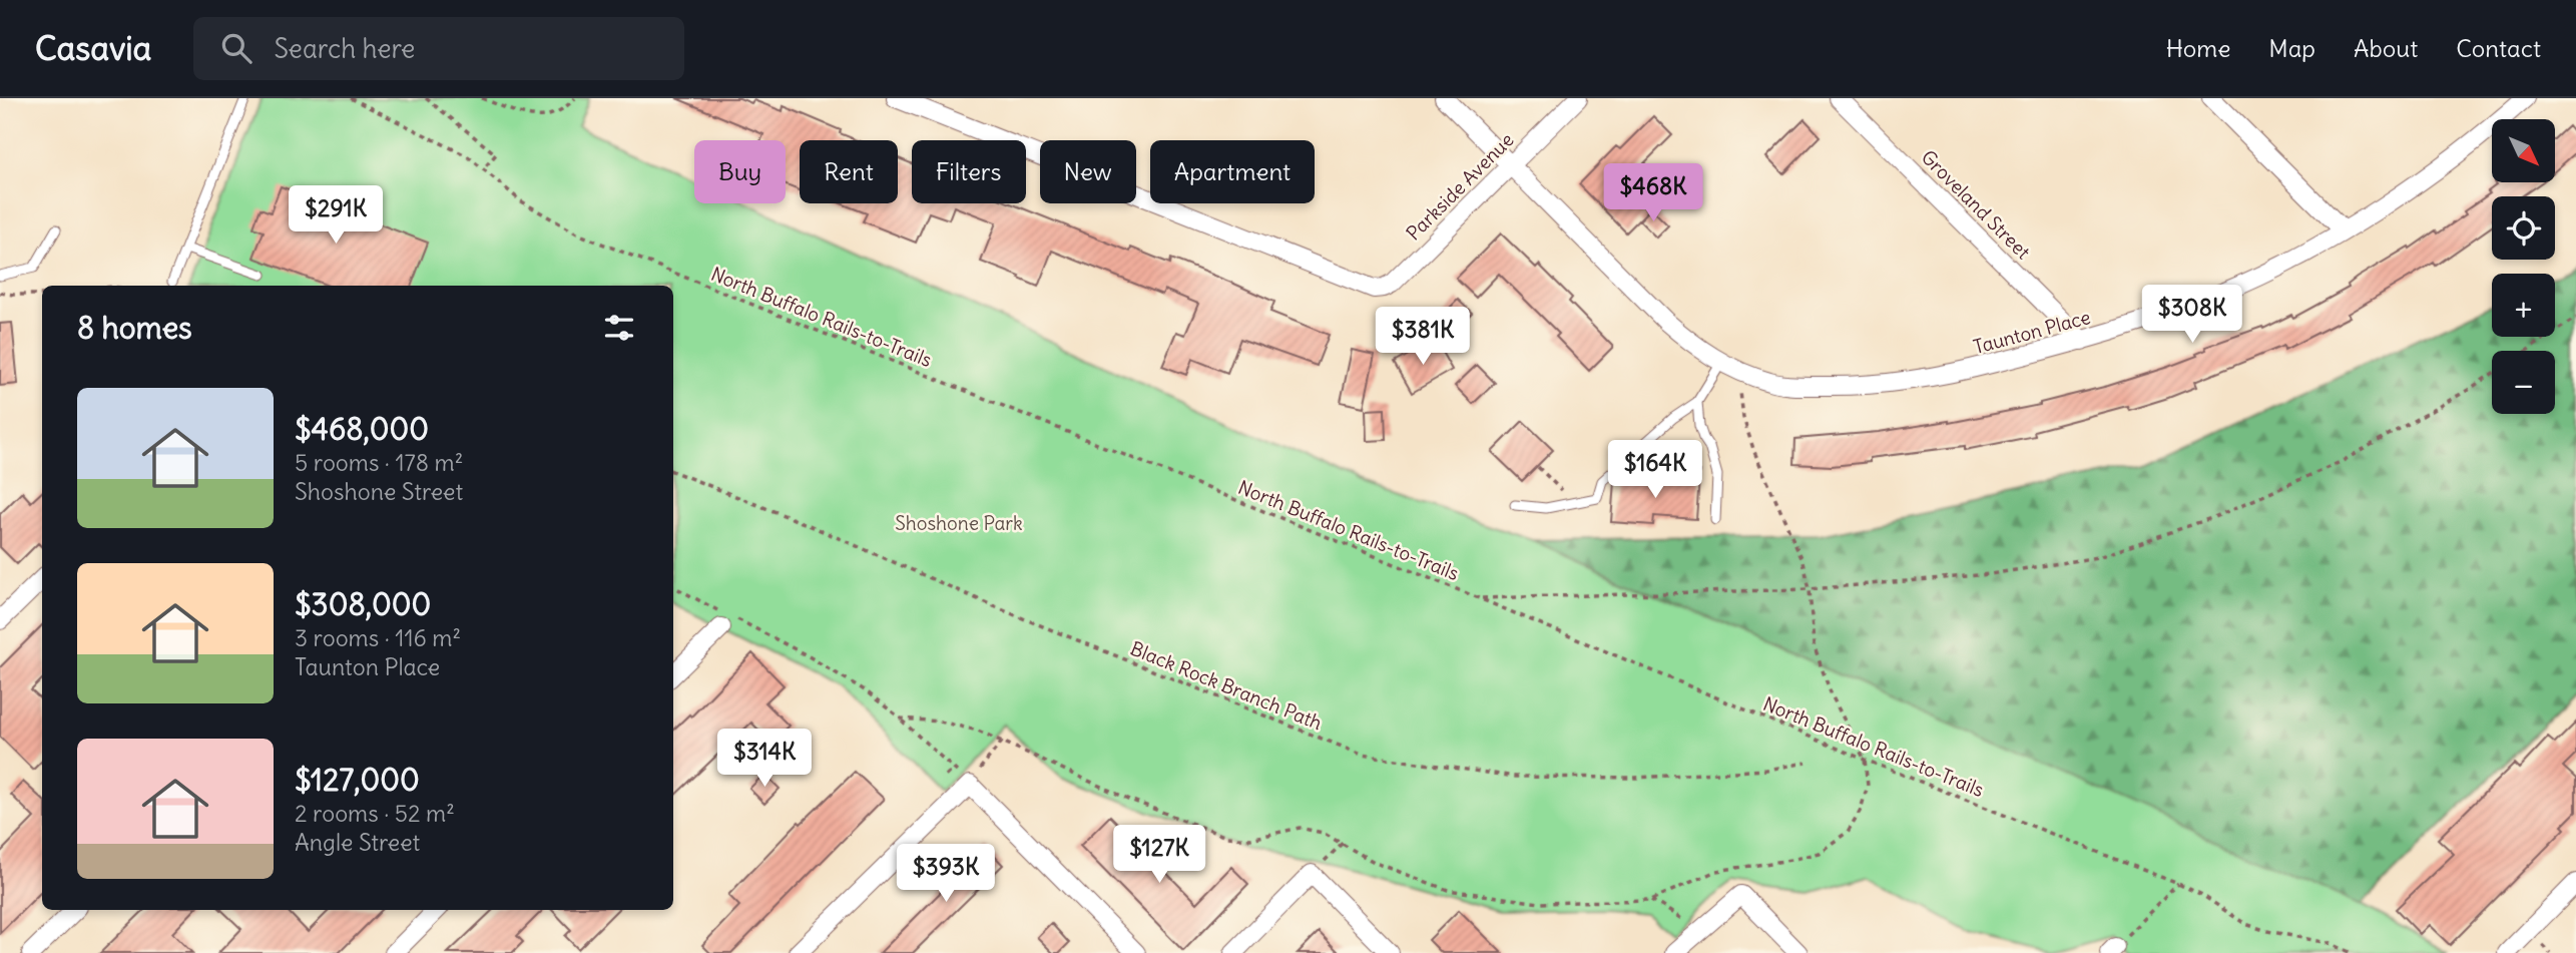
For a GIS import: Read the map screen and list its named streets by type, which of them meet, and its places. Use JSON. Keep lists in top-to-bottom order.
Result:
{
  "streets": {
    "street": ["Parkside Avenue", "Groveland Street", "Taunton Place"],
    "path": ["North Buffalo Rails-to-Trails", "Black Rock Branch Path"]
  },
  "crossings": [
    ["Parkside Avenue", "Taunton Place"],
    ["Groveland Street", "Taunton Place"]
  ],
  "parks": ["Shoshone Park"],
  "north": "bottom right",
  "page": {
    "header": "Casavia",
    "search": "Search here",
    "nav": [
      "Home",
      "Map",
      "About",
      "Contact"
    ],
    "map_buttons": ["+", "−"],
    "chip": [
      "Buy",
      "Rent",
      "Filters",
      "New",
      "Apartment"
    ],
    "price": [
      "$468K",
      "$291K",
      "$308K",
      "$381K",
      "$164K",
      "$314K",
      "$127K",
      "$393K"
    ],
    "heading": "8 homes",
    "list": [
      {
        "name": "$468,000",
        "note": "5 rooms · 178 m² · Shoshone Street"
      },
      {
        "name": "$308,000",
        "note": "3 rooms · 116 m² · Taunton Place"
      },
      {
        "name": "$127,000",
        "note": "2 rooms · 52 m² · Angle Street"
      }
    ]
  }
}
